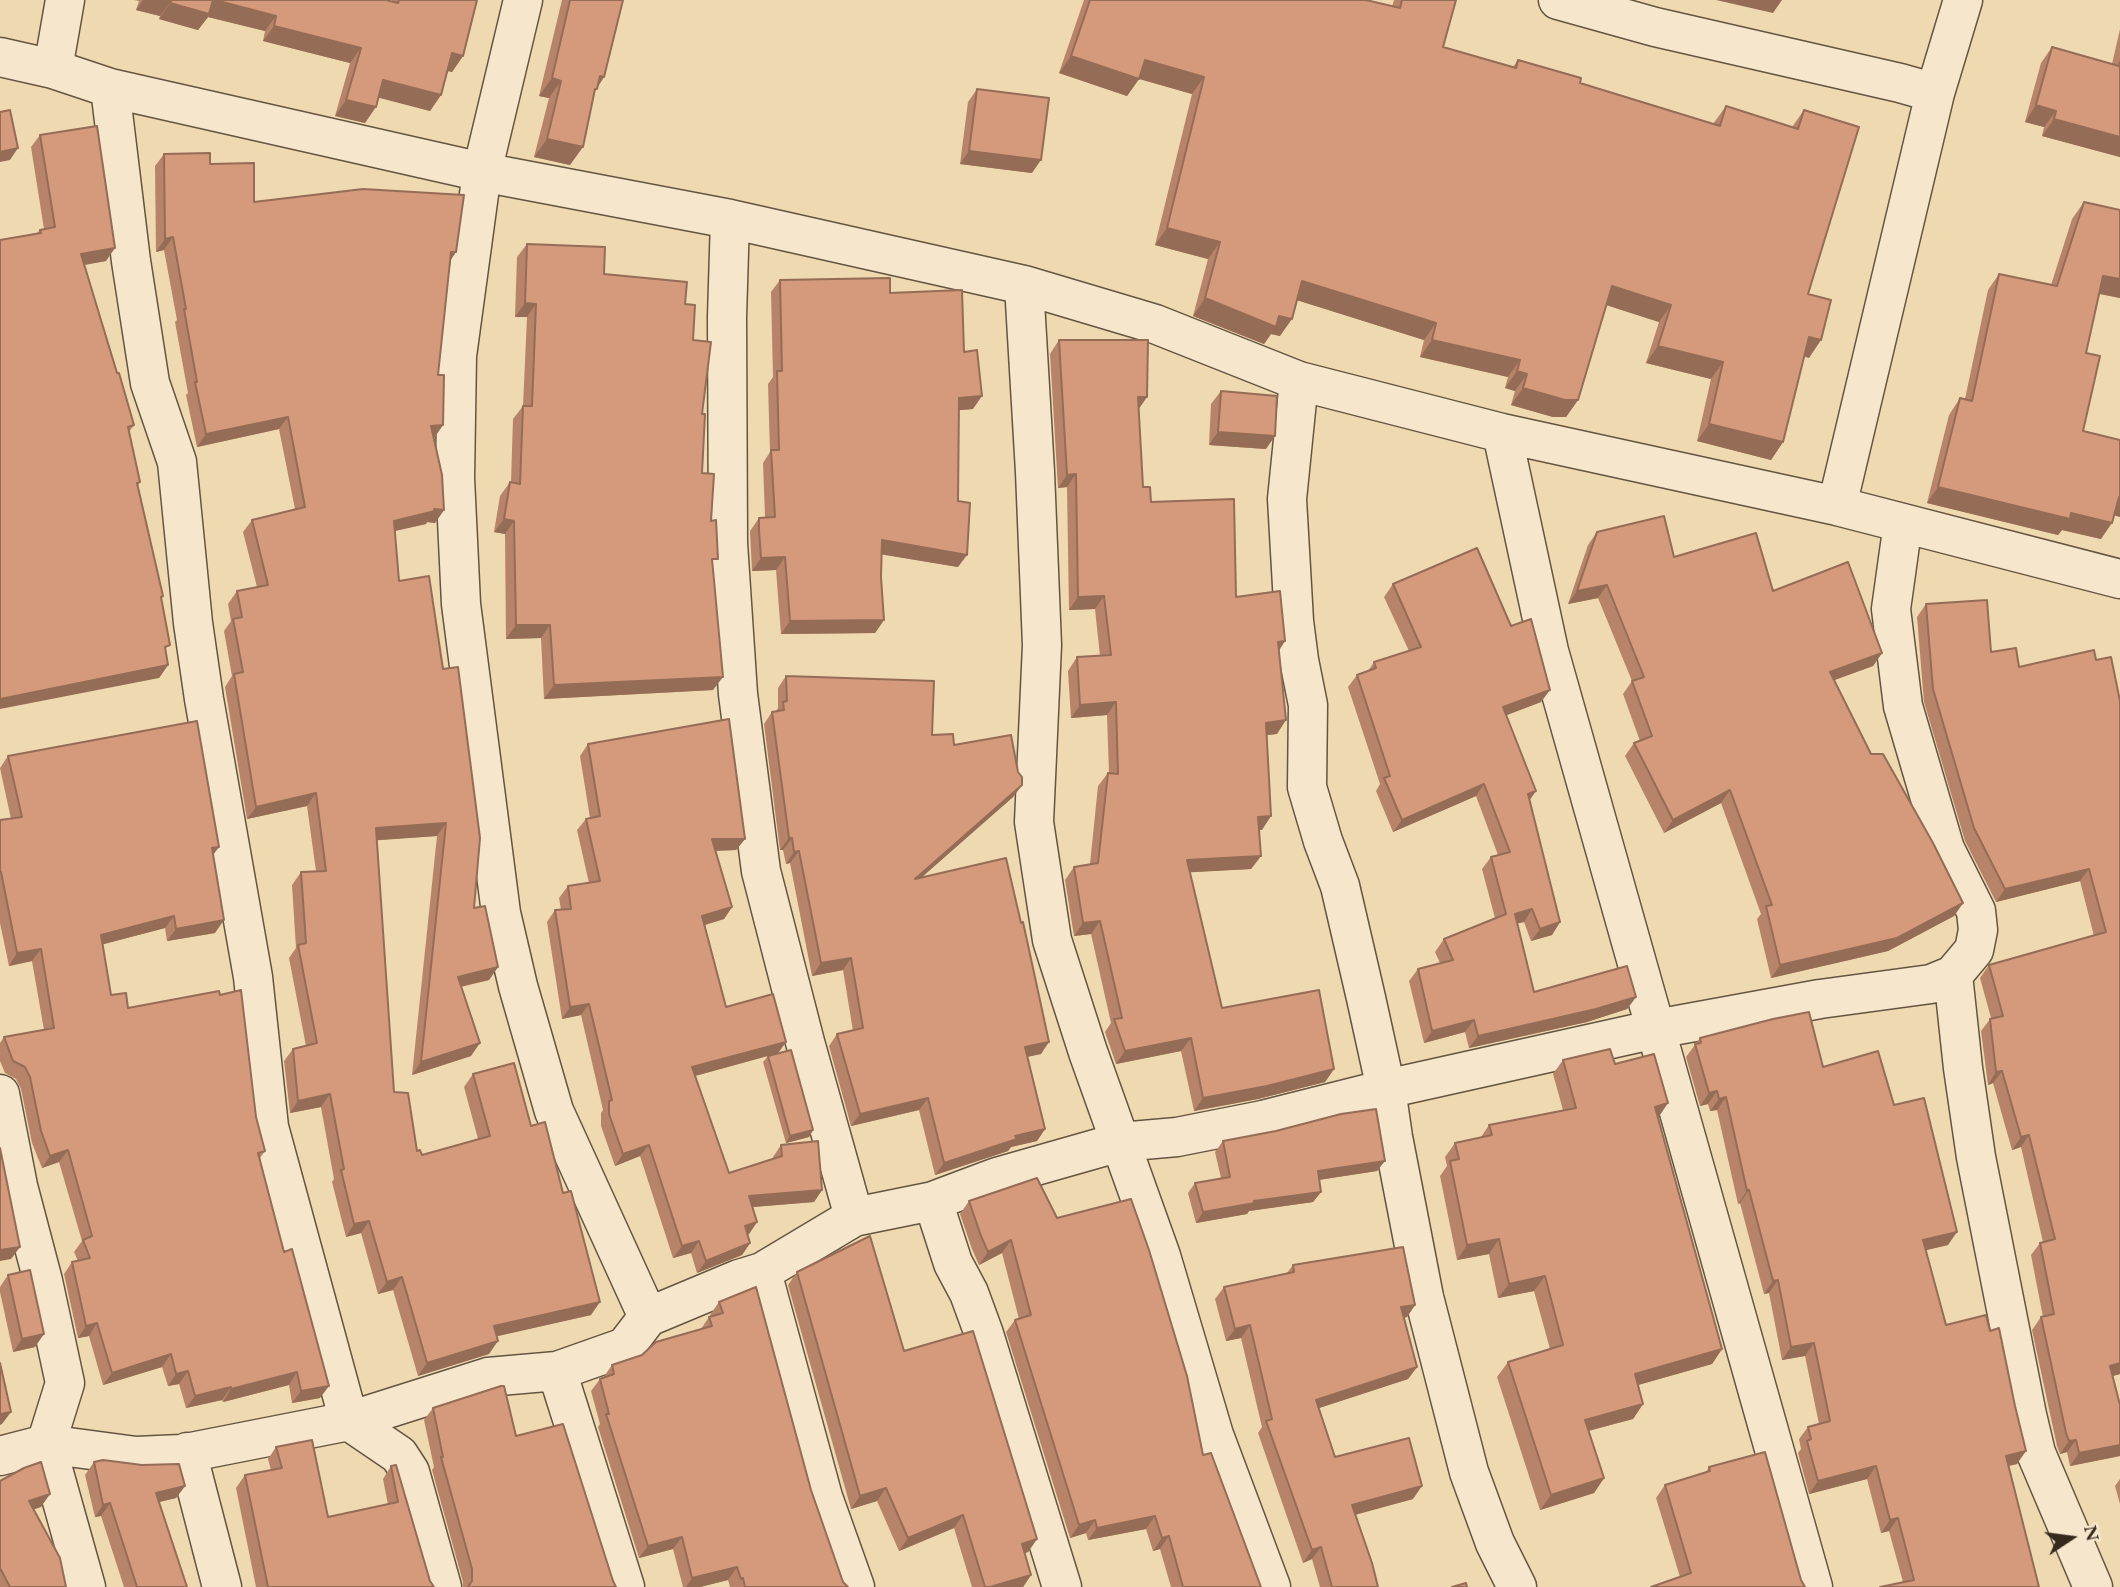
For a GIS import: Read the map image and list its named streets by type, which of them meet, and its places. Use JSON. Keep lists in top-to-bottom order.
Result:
{
  "north": "right"
}
